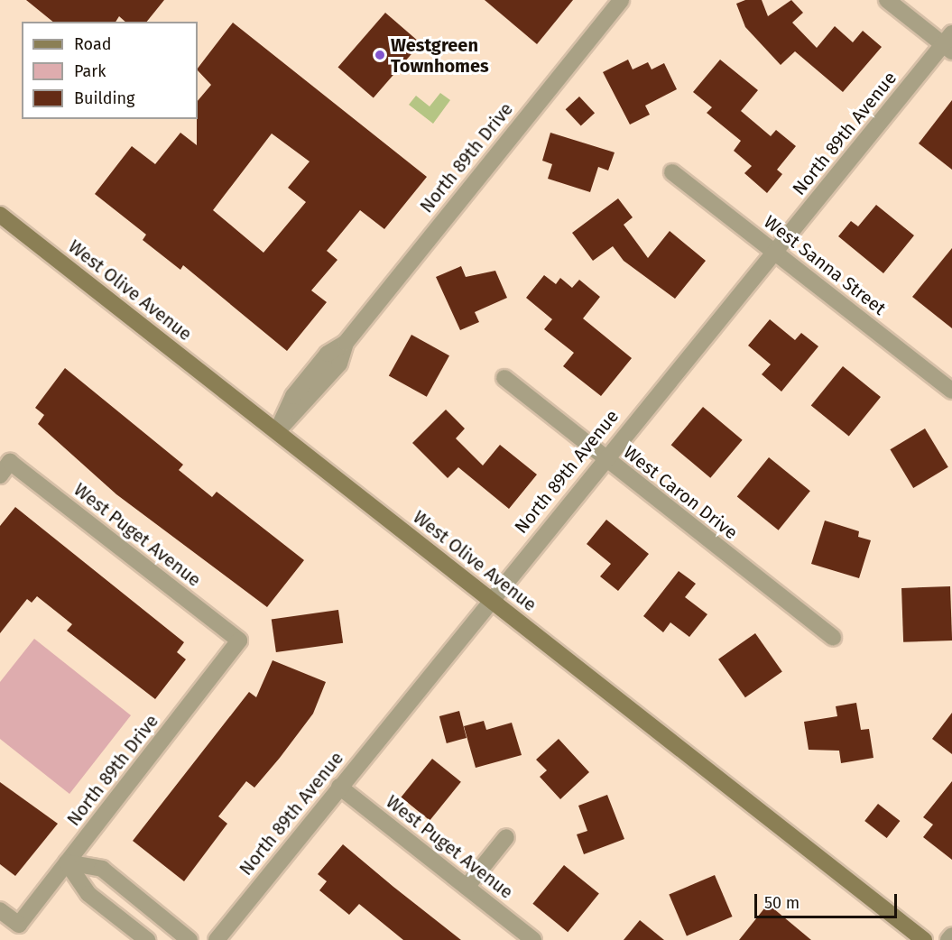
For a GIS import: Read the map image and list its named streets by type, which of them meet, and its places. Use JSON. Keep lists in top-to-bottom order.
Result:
{
  "streets": {
    "main road": ["West Olive Avenue"],
    "street": [
      "North 89th Avenue",
      "North 89th Drive",
      "West Sanna Street",
      "West Caron Drive",
      "West Puget Avenue"
    ]
  },
  "crossings": [
    ["North 89th Avenue", "West Sanna Street"],
    ["North 89th Avenue", "West Olive Avenue"],
    ["North 89th Avenue", "West Caron Drive"],
    ["North 89th Avenue", "West Puget Avenue"],
    ["North 89th Drive", "West Olive Avenue"],
    ["North 89th Drive", "West Puget Avenue"]
  ],
  "places": ["Westgreen Townhomes"],
  "legend": ["Road", "Park", "Building"],
  "scale_bar": "50 m"
}
